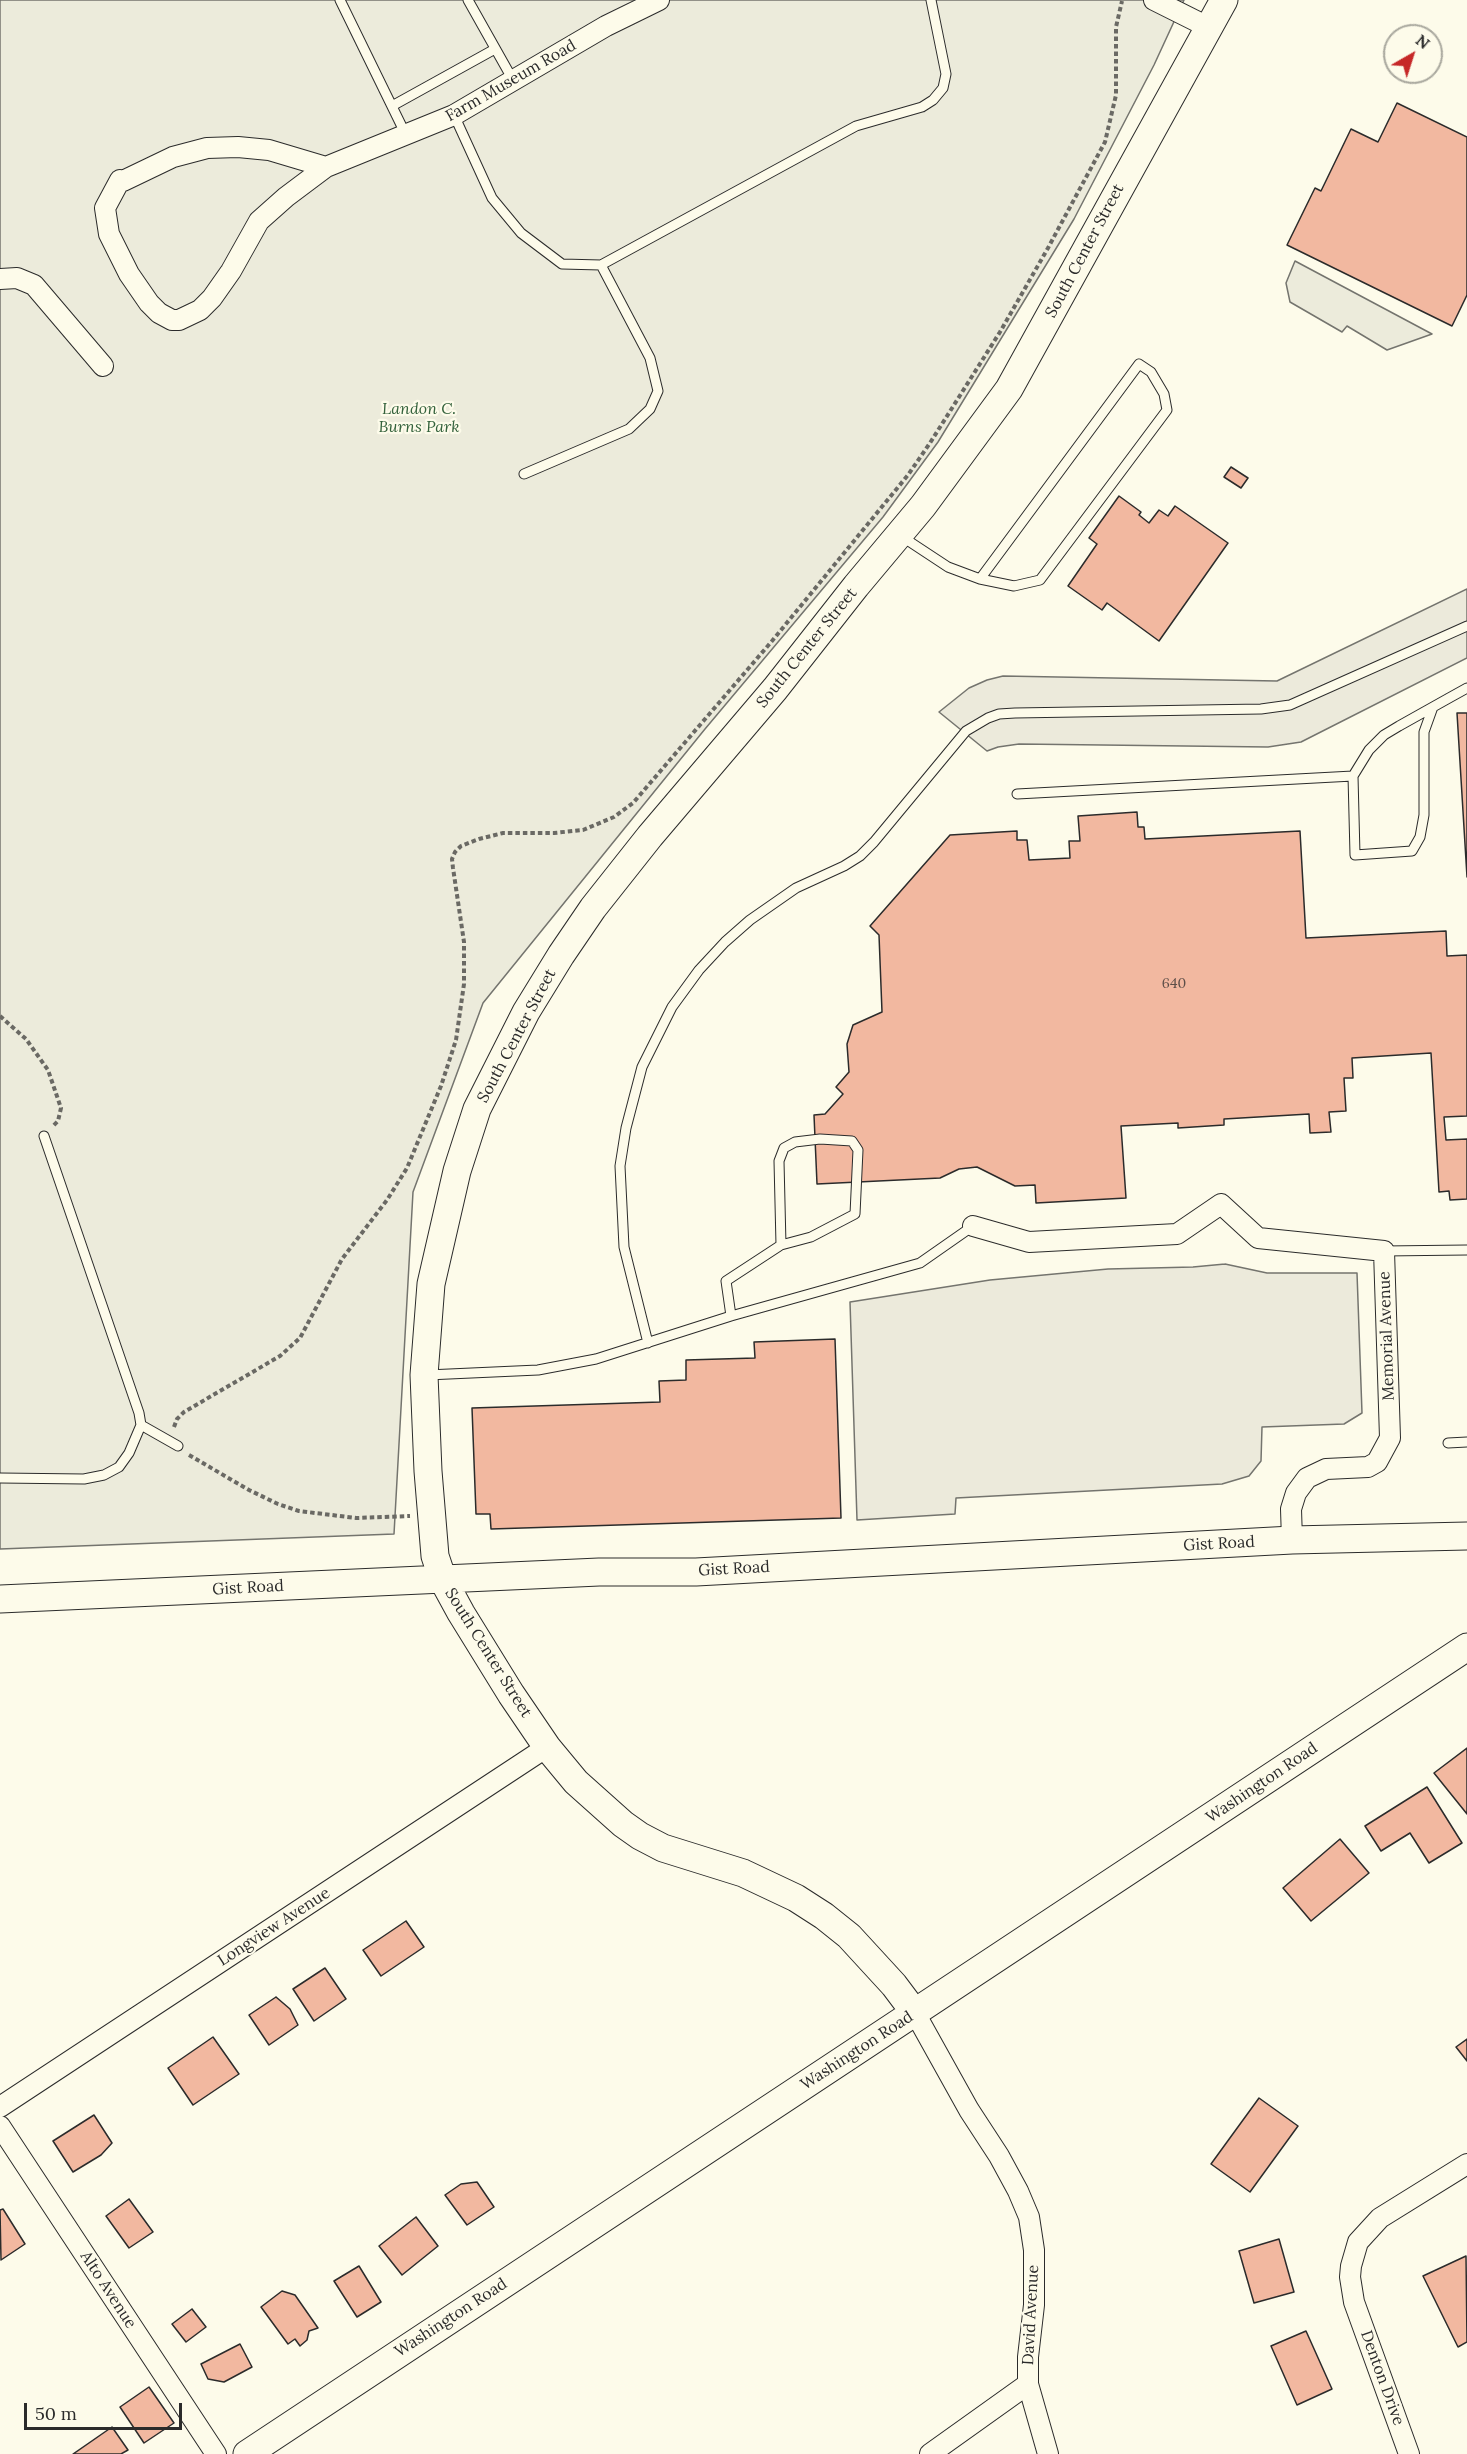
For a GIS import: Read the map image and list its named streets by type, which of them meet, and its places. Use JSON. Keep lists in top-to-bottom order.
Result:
{
  "streets": {
    "street": [
      "Farm Museum Road",
      "South Center Street",
      "Memorial Avenue",
      "Gist Road",
      "Washington Road",
      "Longview Avenue",
      "Alto Avenue",
      "David Avenue",
      "Denton Drive"
    ]
  },
  "crossings": [
    ["South Center Street", "Gist Road"],
    ["South Center Street", "Washington Road"],
    ["South Center Street", "Longview Avenue"],
    ["South Center Street", "David Avenue"],
    ["Memorial Avenue", "Gist Road"],
    ["Washington Road", "David Avenue"]
  ],
  "parks": ["Landon C. Burns Park"],
  "house_numbers": ["640"],
  "scale_bar": "50 m",
  "north": "top right"
}
